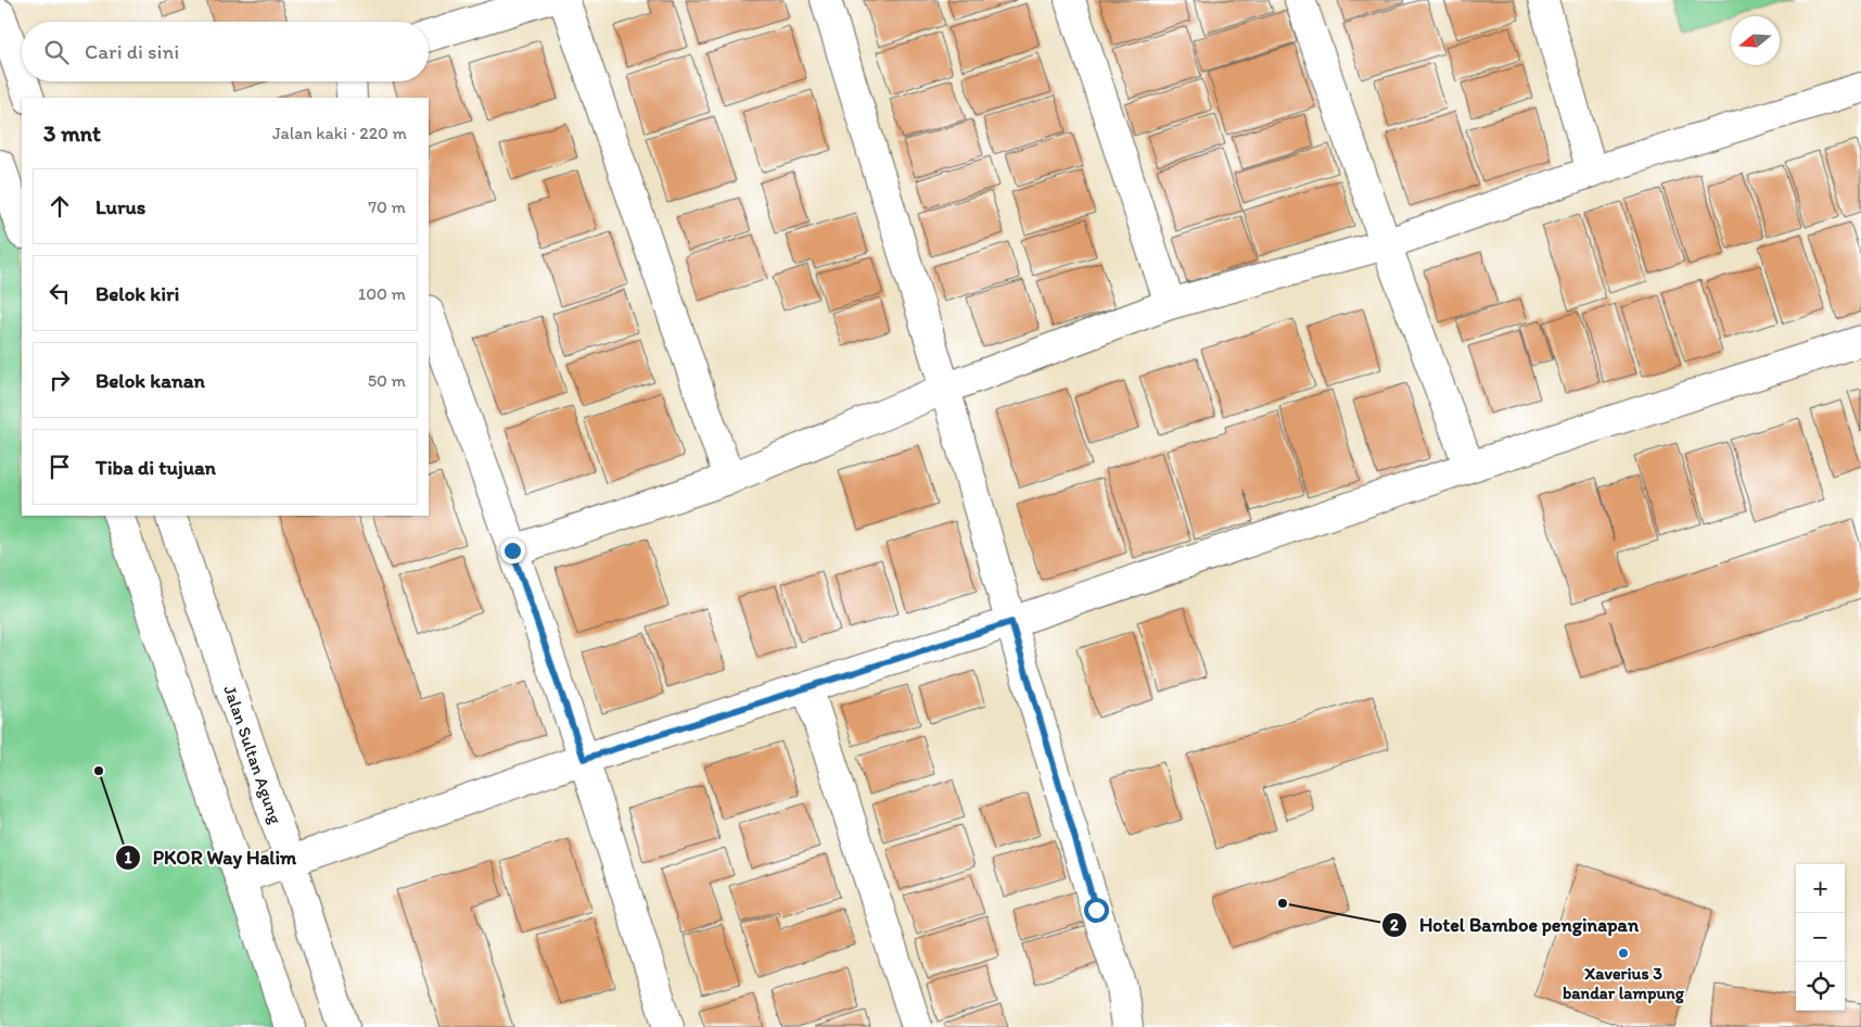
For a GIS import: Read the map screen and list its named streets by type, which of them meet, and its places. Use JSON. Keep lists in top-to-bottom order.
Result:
{
  "streets": {
    "street": ["Jalan Sultan Agung"]
  },
  "places": ["PKOR Way Halim", "Hotel Bamboe penginapan", "Xaverius 3 bandar lampung"],
  "north": "left",
  "page": {
    "search": "Cari di sini",
    "heading": ["3 mnt", "Jalan kaki · 220 m"],
    "list": [
      ["Lurus", "70 m"],
      ["Belok kiri", "100 m"],
      ["Belok kanan", "50 m"],
      "Tiba di tujuan"
    ],
    "map_buttons": ["+", "−"]
  }
}
